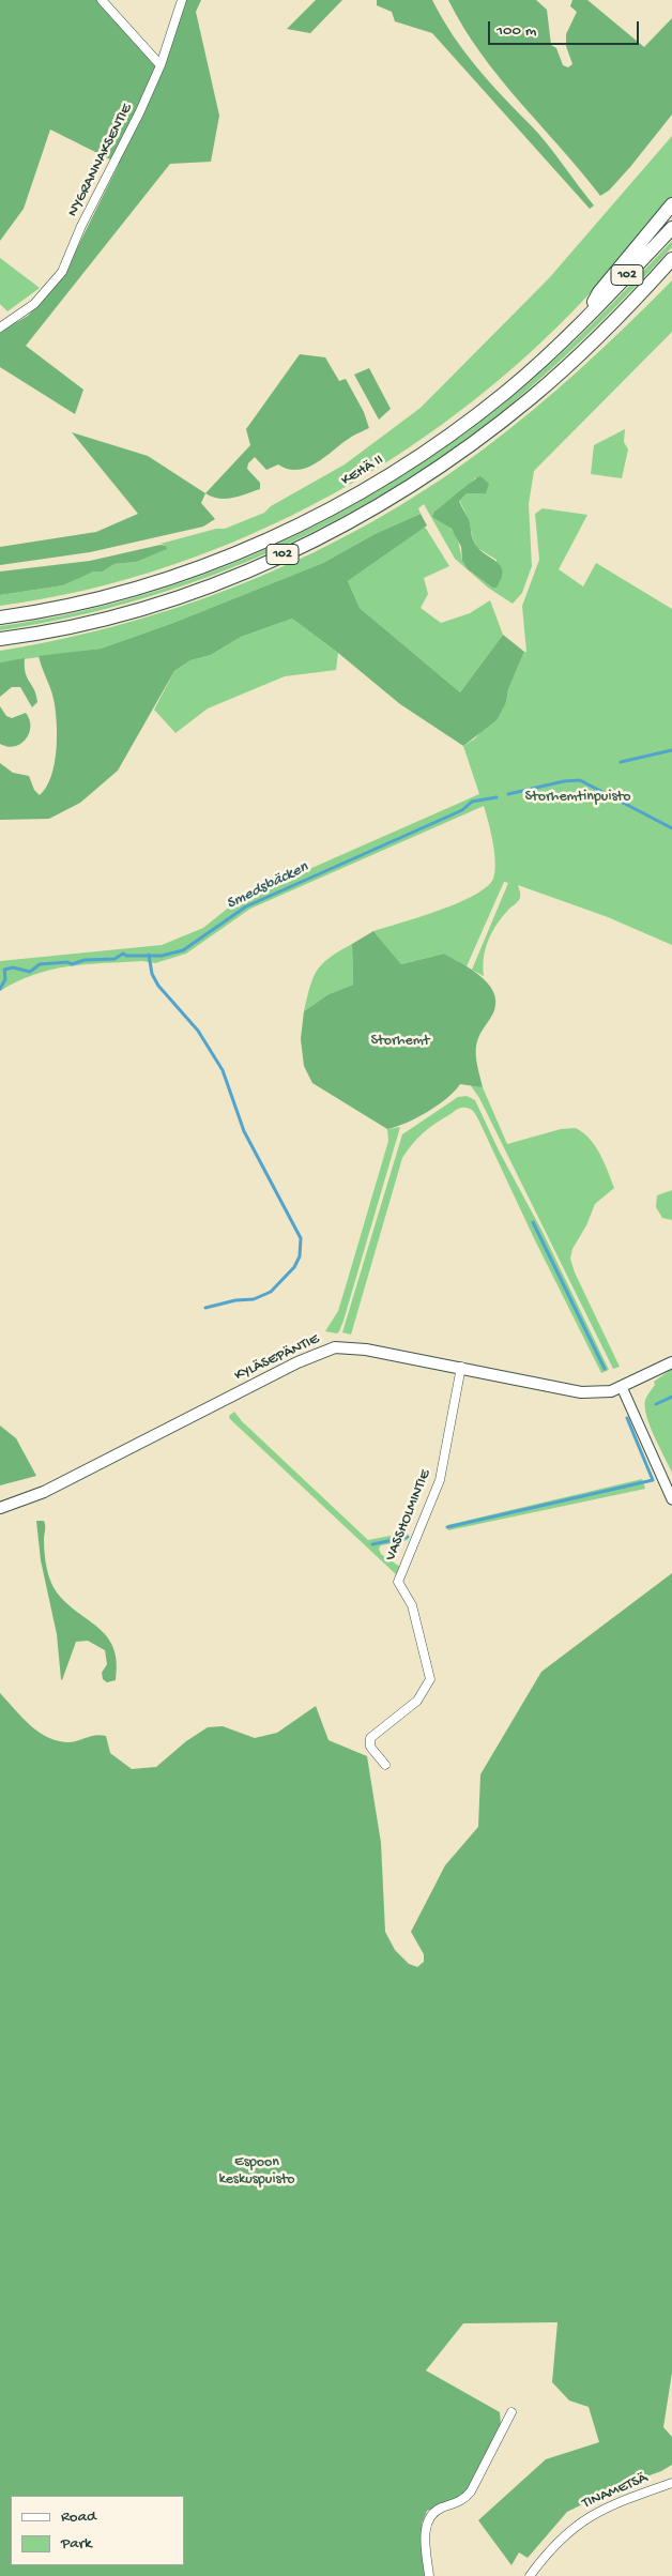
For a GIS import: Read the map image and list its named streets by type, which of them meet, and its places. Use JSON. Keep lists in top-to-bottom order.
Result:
{
  "streets": {
    "highway": ["102", "KEHÄ II"],
    "main road": ["KYLÄSEPÄNTIE"],
    "street": ["NYGRANNAKSENTIE", "VASSHOLMINTIE", "TINAMETSÄ"]
  },
  "crossings": [
    ["KYLÄSEPÄNTIE", "VASSHOLMINTIE"]
  ],
  "water": ["Smedsbäcken"],
  "parks": ["Storhemtinpuisto", "Storhemt", "Espoon keskuspuisto"],
  "legend": ["Road", "Park"],
  "scale_bar": "100 m"
}
